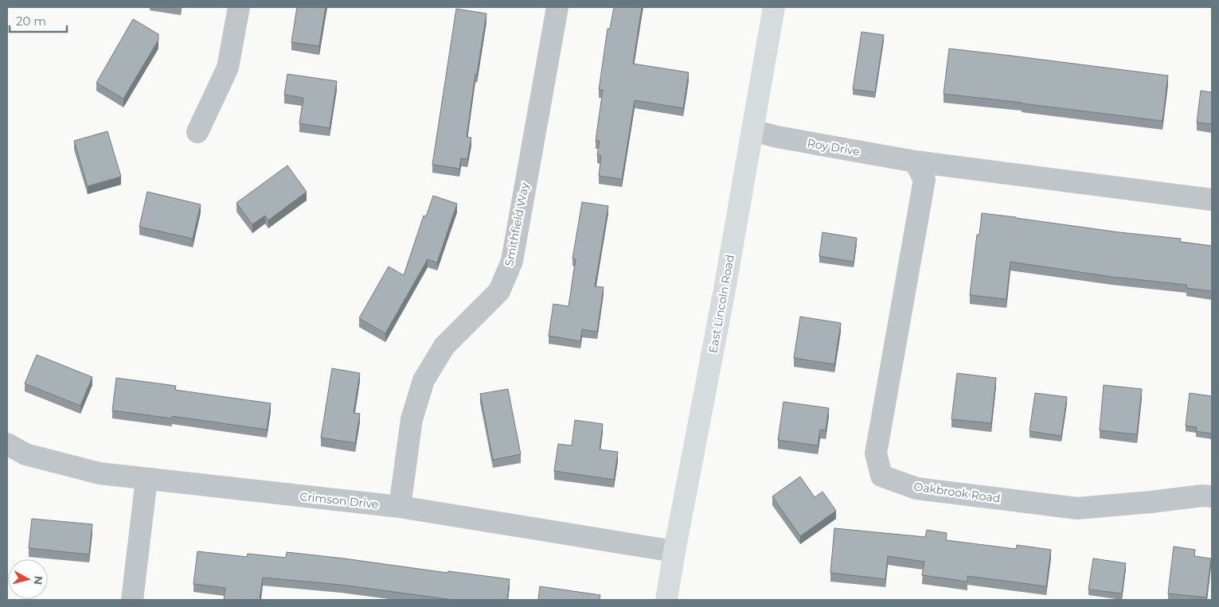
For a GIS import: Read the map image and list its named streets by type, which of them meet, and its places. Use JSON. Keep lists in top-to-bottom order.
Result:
{
  "streets": {
    "main road": ["East Lincoln Road"],
    "street": [
      "Roy Drive",
      "Smithfield Way",
      "Oakbrook Road",
      "Crimson Drive"
    ]
  },
  "crossings": [
    ["Roy Drive", "East Lincoln Road"],
    ["Roy Drive", "Oakbrook Road"],
    ["Smithfield Way", "Crimson Drive"],
    ["East Lincoln Road", "Crimson Drive"]
  ],
  "scale_bar": "20 m",
  "north": "right"
}
